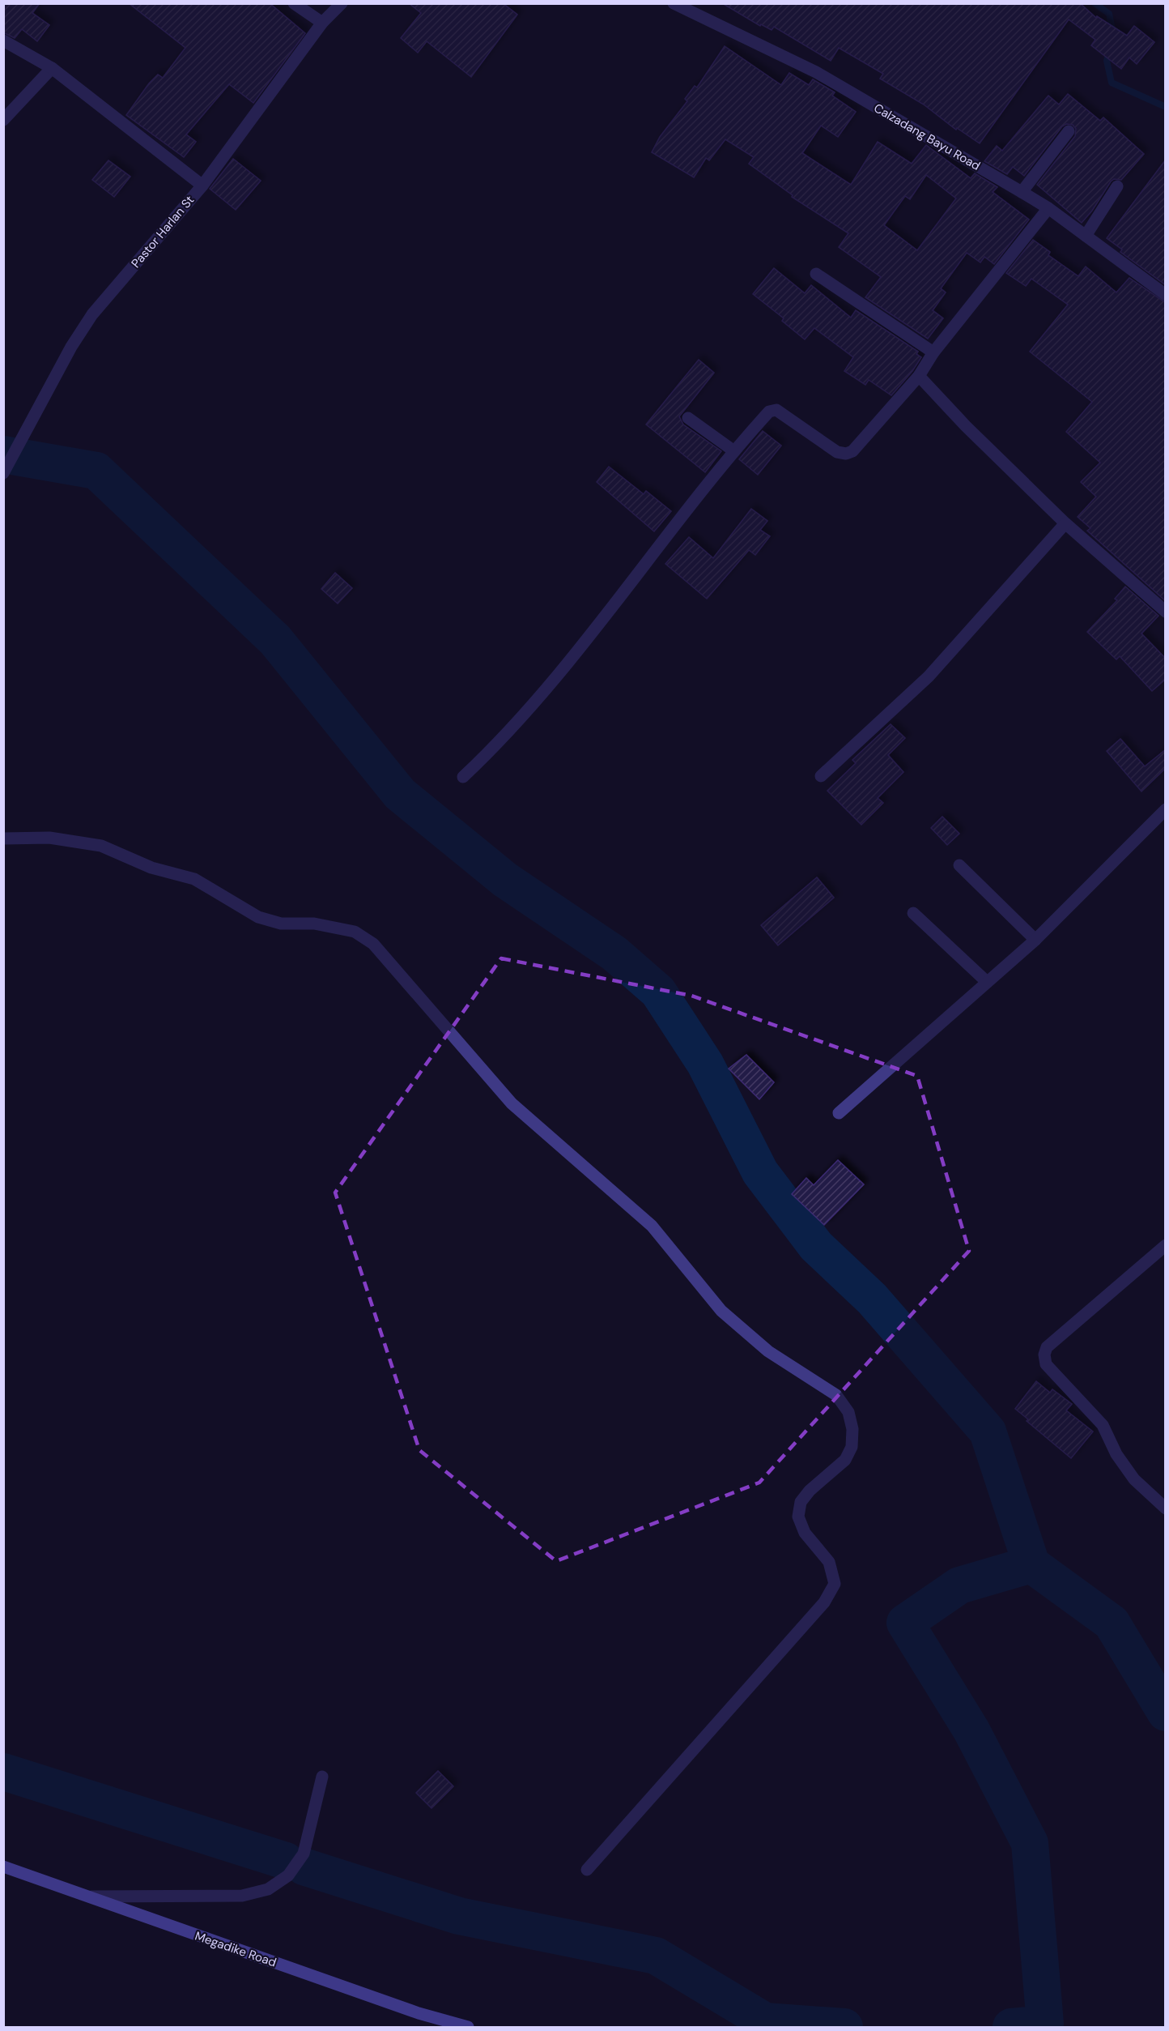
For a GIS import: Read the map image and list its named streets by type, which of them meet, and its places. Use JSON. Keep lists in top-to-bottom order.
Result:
{
  "streets": {
    "main road": ["Megadike Road"],
    "street": ["Calzadang Bayu Road", "Pastor Harlan St"]
  }
}
